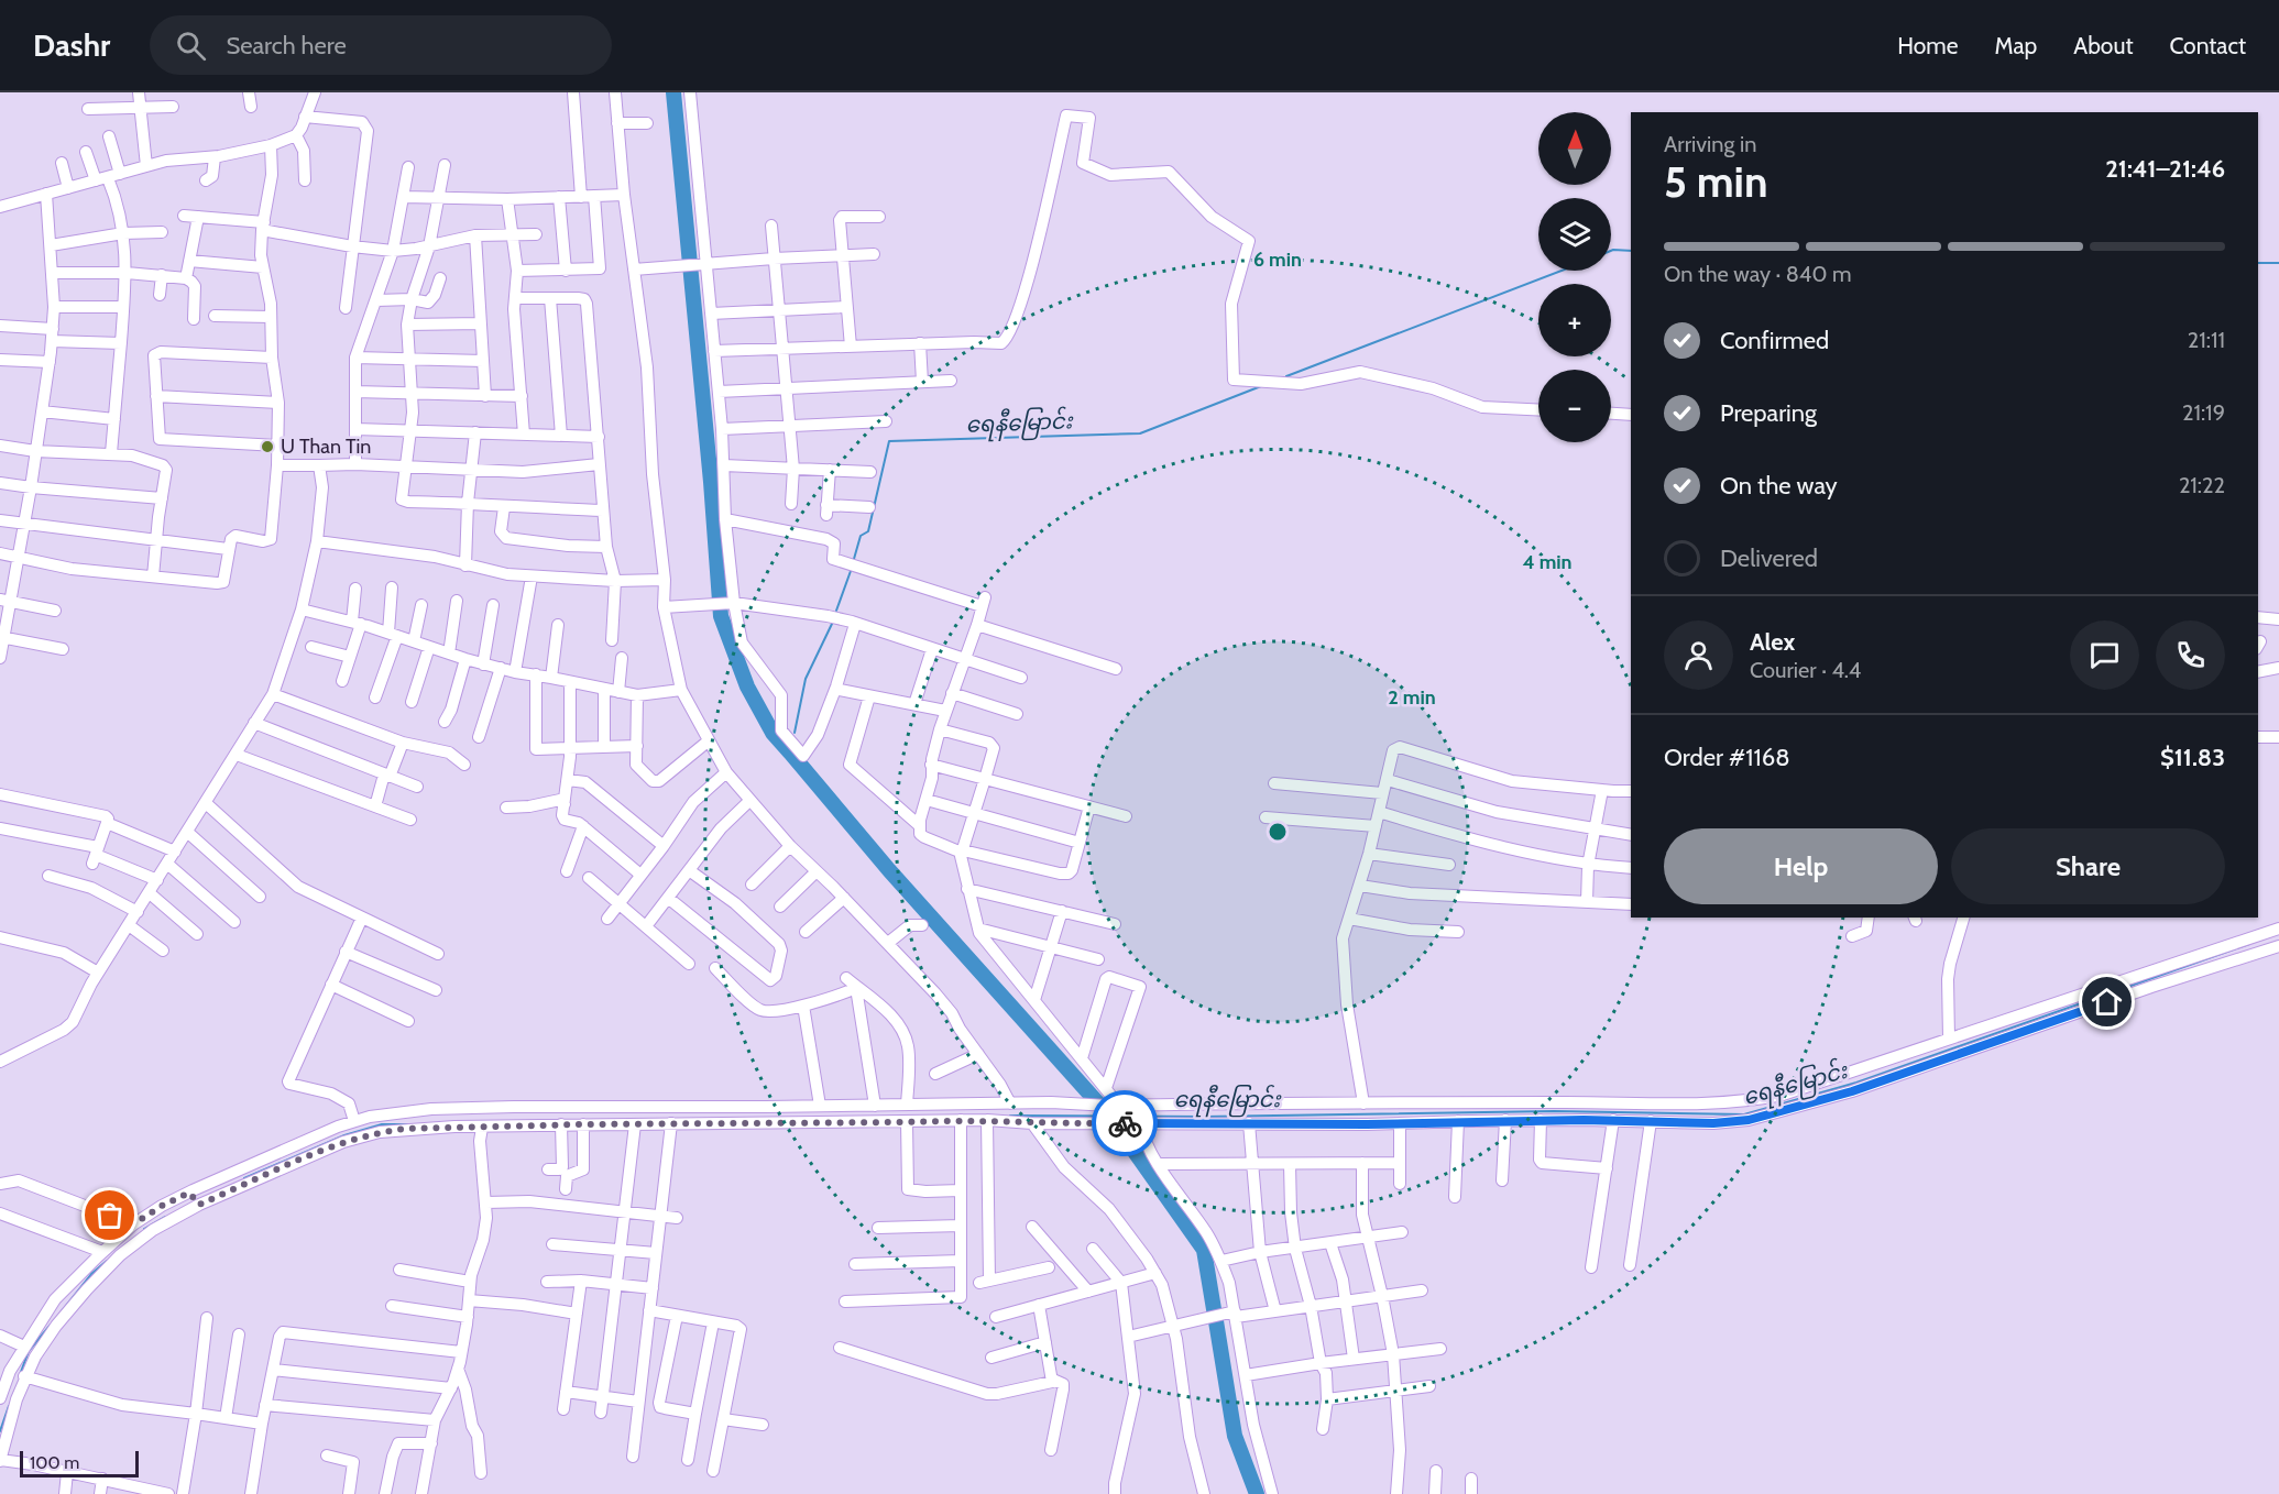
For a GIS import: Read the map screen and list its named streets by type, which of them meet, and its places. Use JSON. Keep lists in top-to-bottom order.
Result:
{
  "water": ["ရေနီမြောင်း"],
  "places": ["U Than Tin"],
  "scale_bar": "100 m",
  "north": "top",
  "page": {
    "header": "Dashr",
    "search": "Search here",
    "nav": [
      "Home",
      "Map",
      "About",
      "Contact"
    ],
    "map_buttons": ["+", "−"],
    "heading": ["5 min", "Arriving in", "21:41–21:46"],
    "panel": [
      "Alex",
      "Courier · 4.4",
      "Order #1168",
      "$11.83"
    ],
    "bar": "On the way · 840 m",
    "list": [
      ["Confirmed", "21:11"],
      ["Preparing", "21:19"],
      ["On the way", "21:22"],
      "Delivered"
    ],
    "buttons": ["Help", "Share"],
    "scale": "100 m"
  },
  "rings": ["6 min", "4 min", "2 min"]
}
